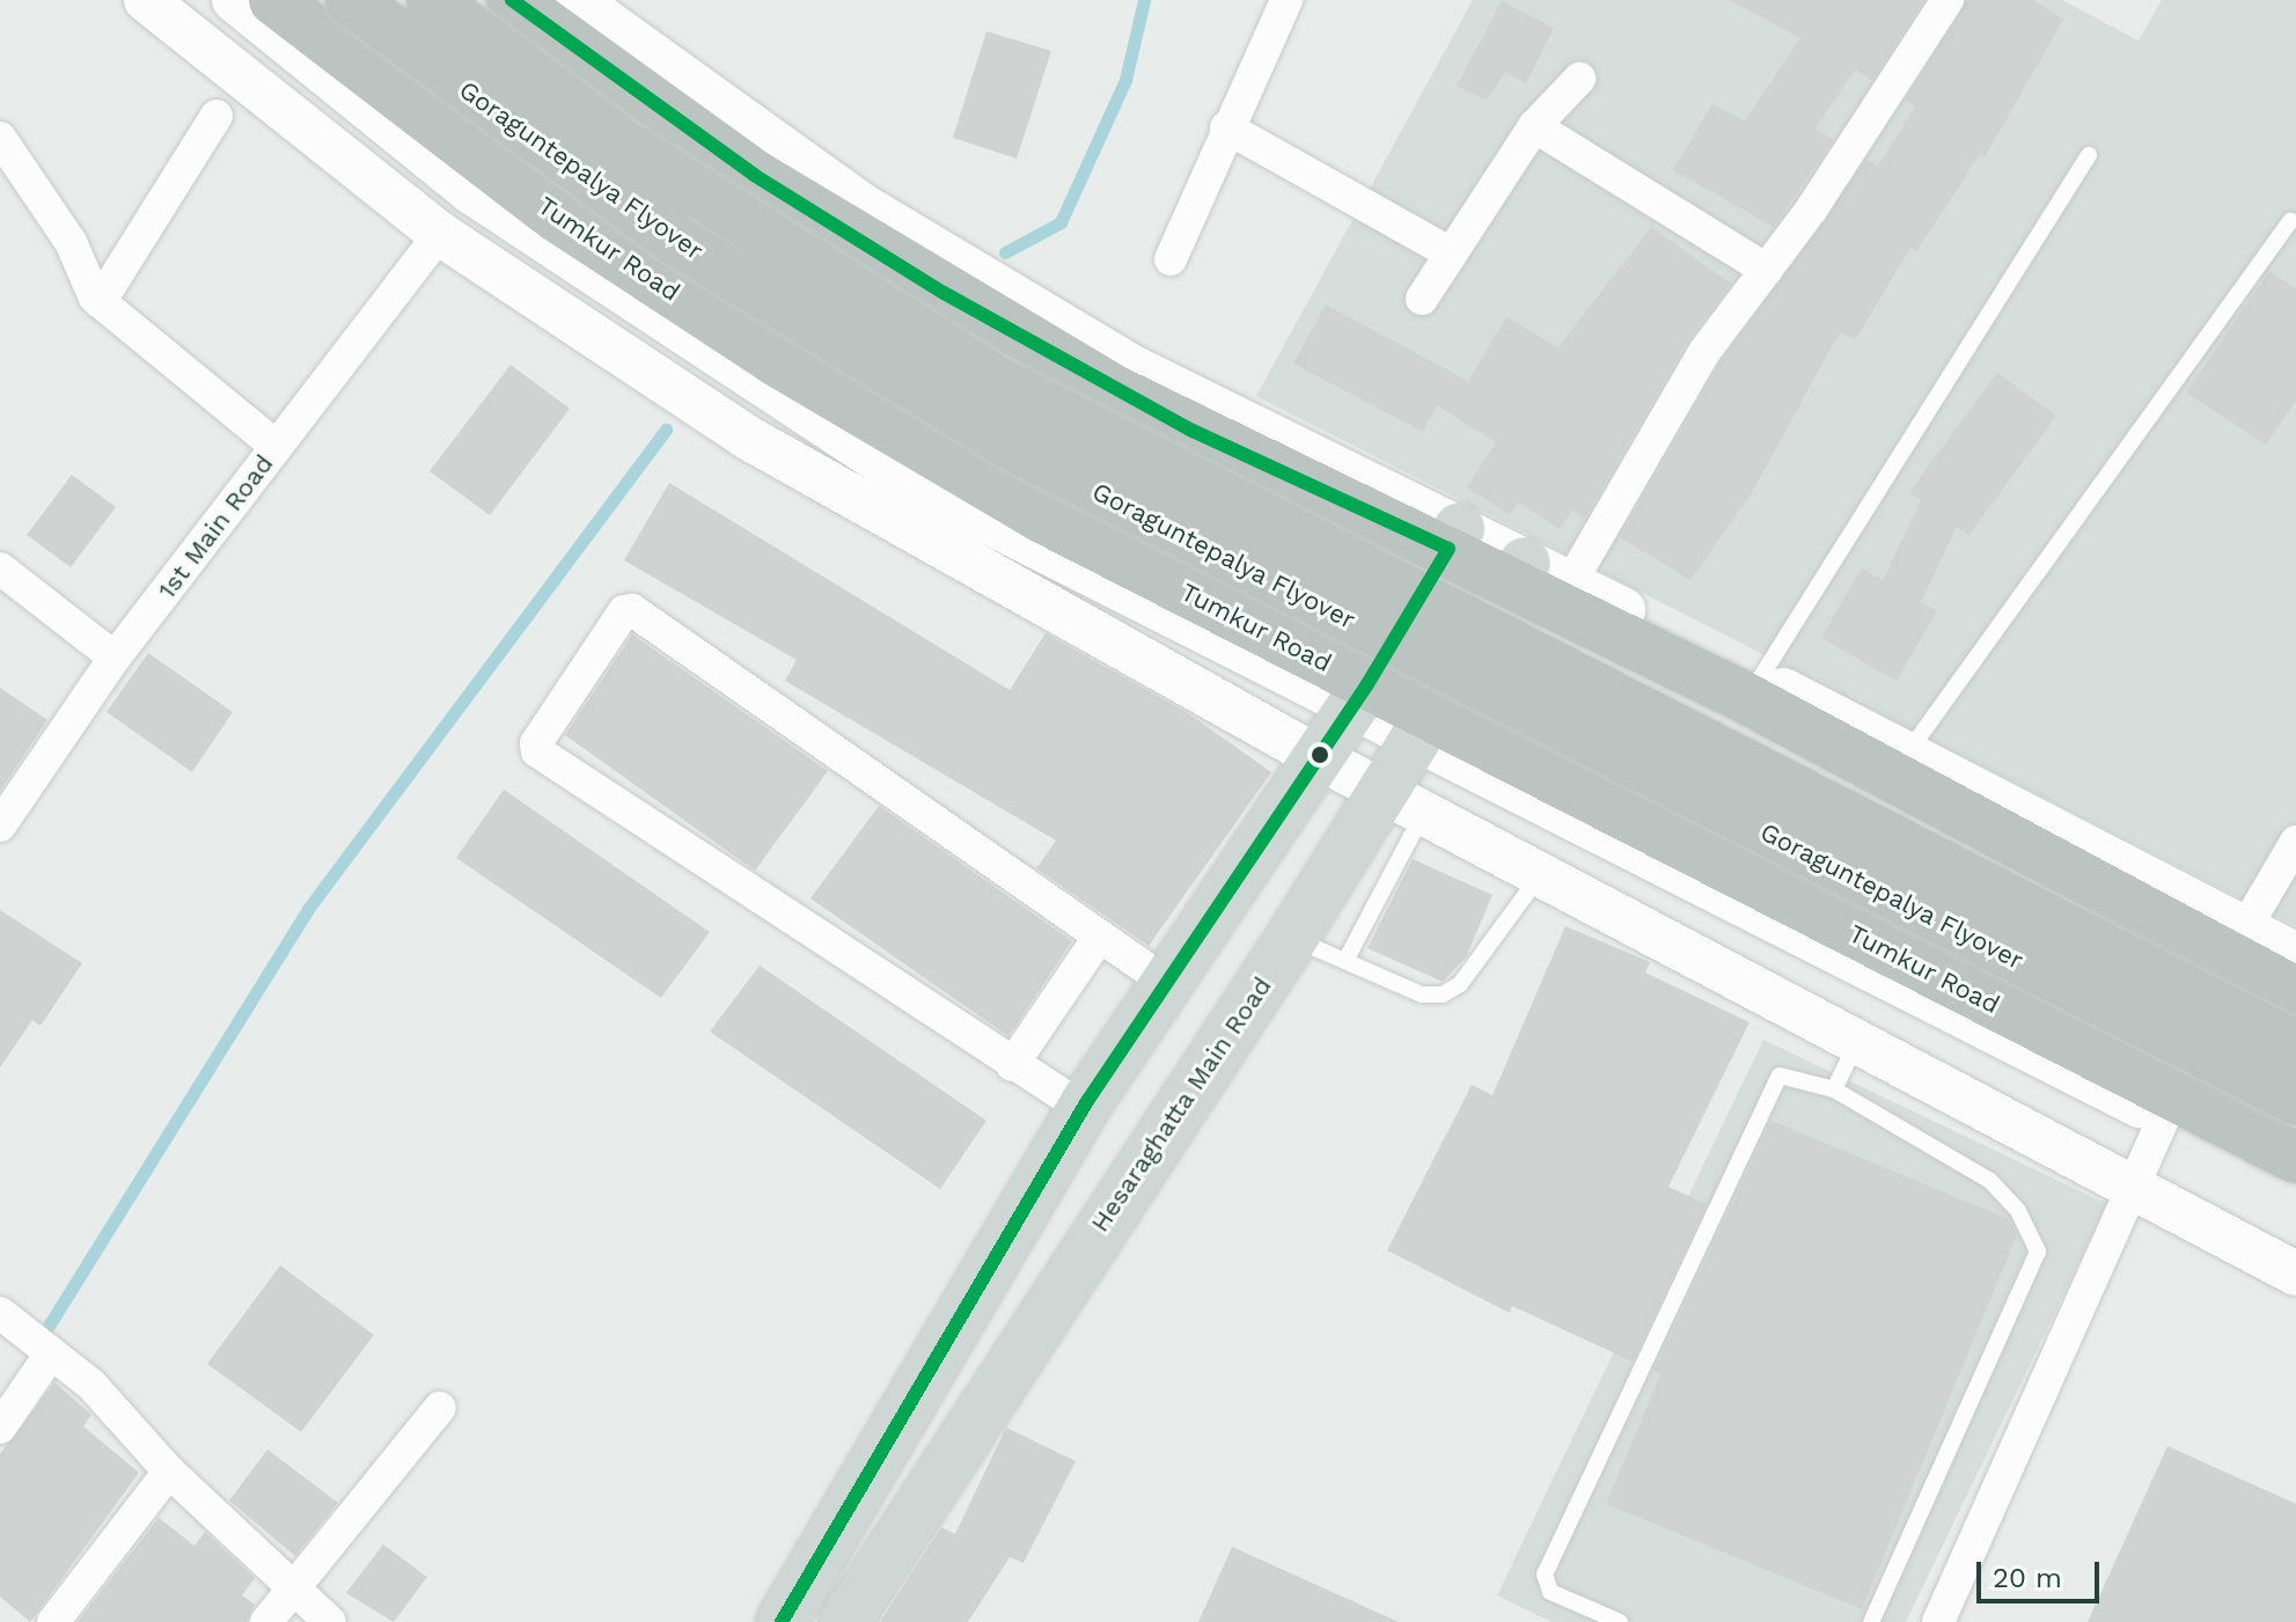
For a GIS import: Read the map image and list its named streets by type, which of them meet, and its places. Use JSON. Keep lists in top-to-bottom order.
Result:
{
  "streets": {
    "highway": ["Goraguntepalya Flyover", "Tumkur Road"],
    "main road": ["Hesaraghatta Main Road"],
    "street": ["1st Main Road"]
  },
  "crossings": [
    ["Tumkur Road", "Hesaraghatta Main Road"]
  ],
  "scale_bar": "20 m"
}
